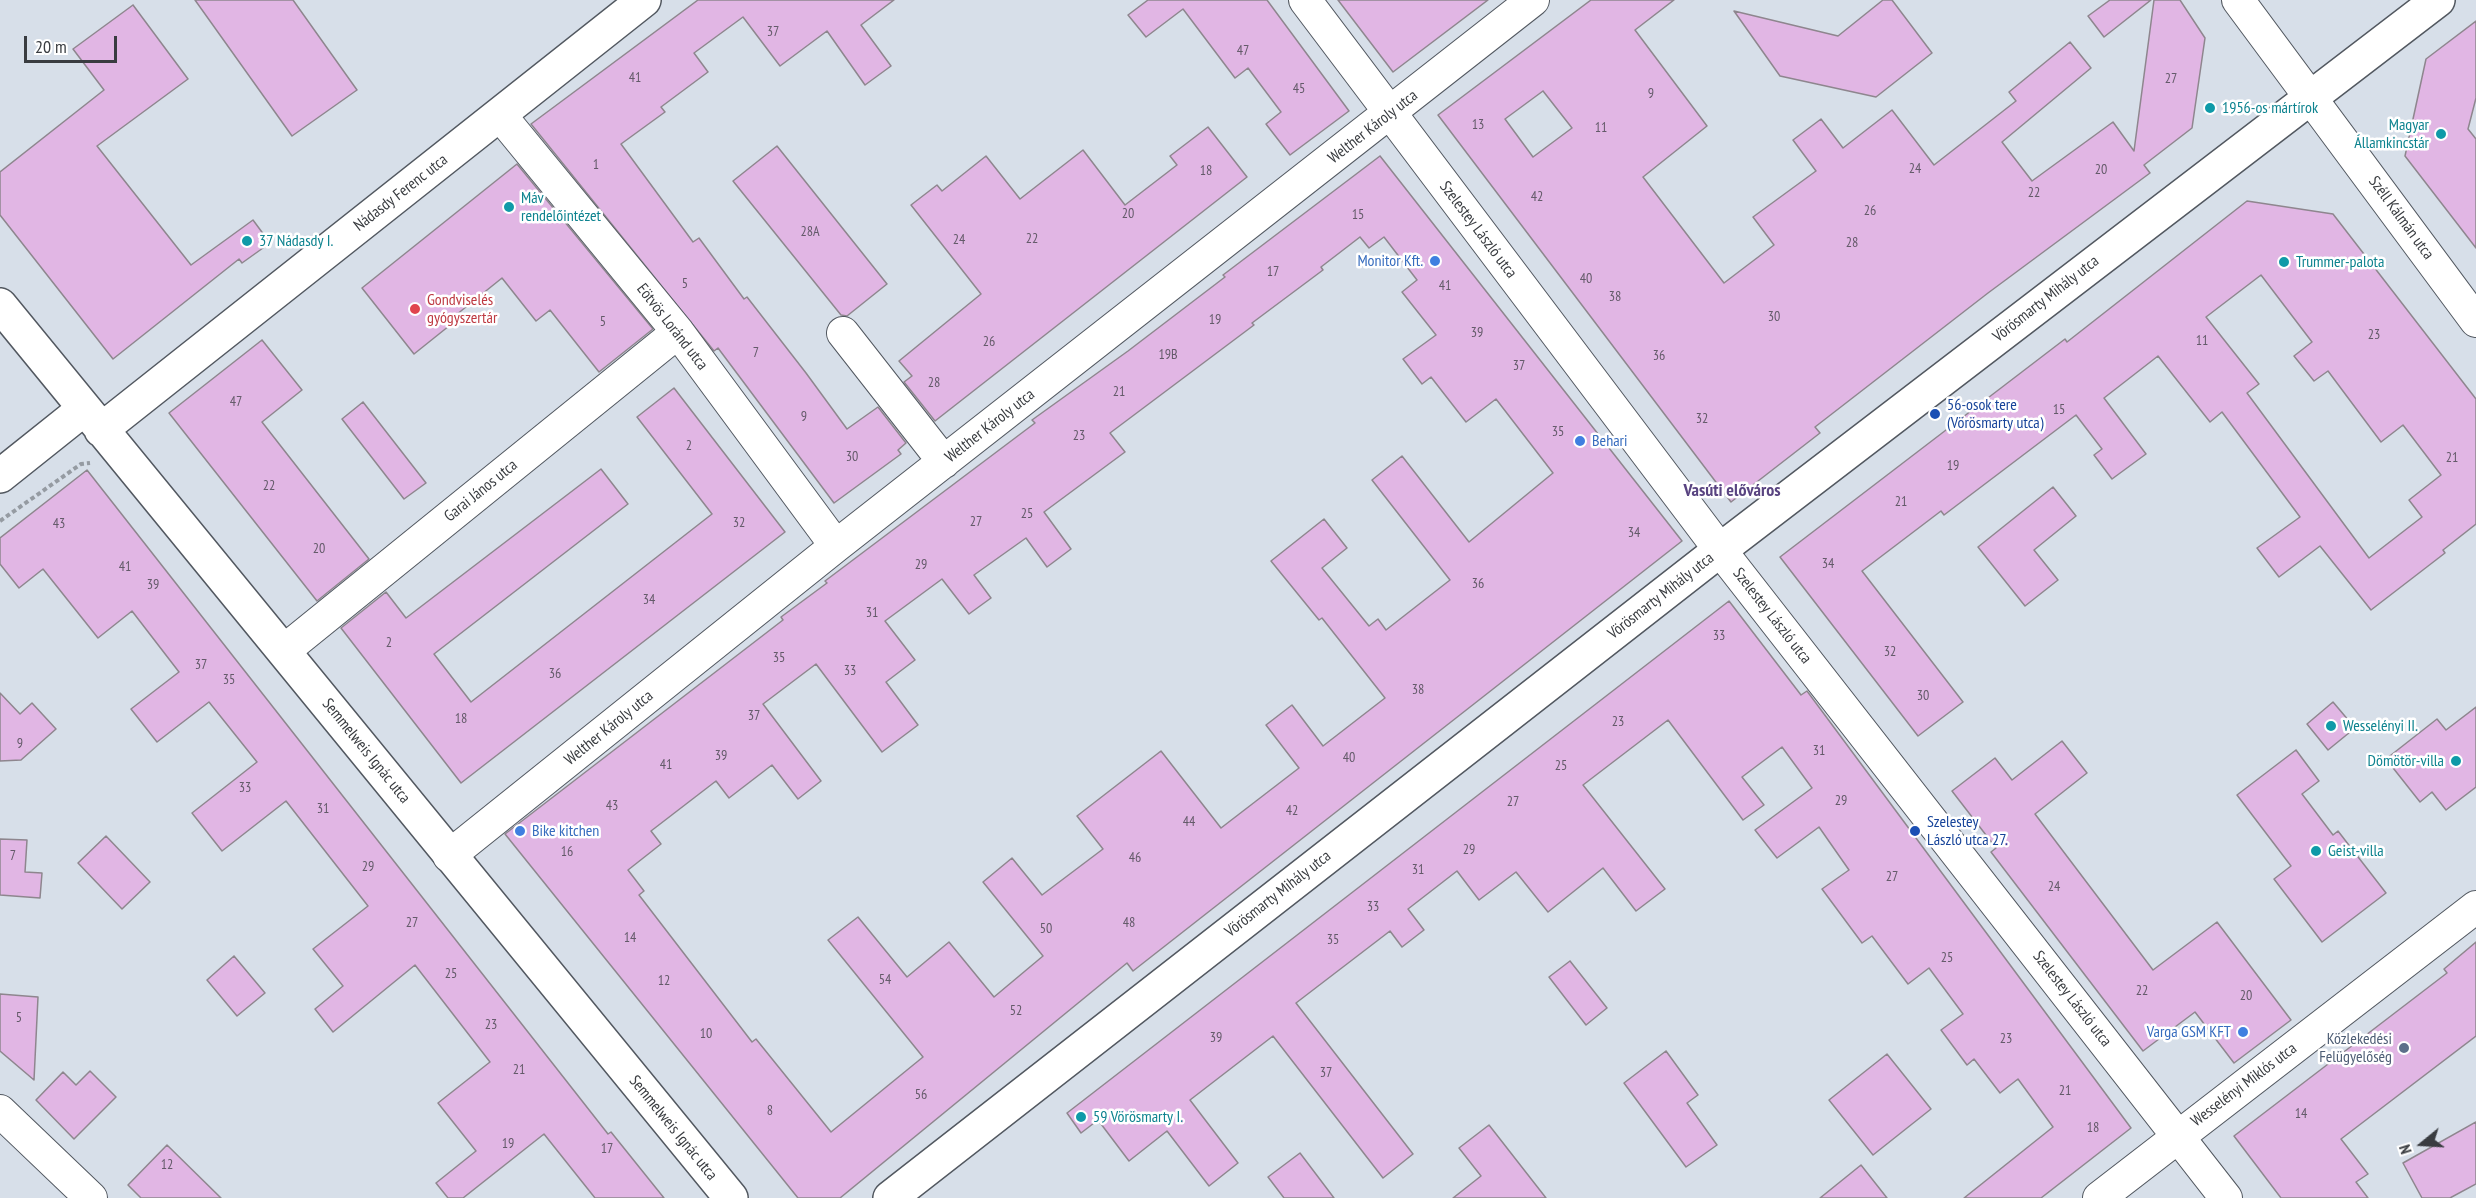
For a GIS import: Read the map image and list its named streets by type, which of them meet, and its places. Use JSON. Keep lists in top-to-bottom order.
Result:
{
  "streets": {
    "street": [
      "Welther Károly utca",
      "Nádasdy Ferenc utca",
      "Széll Kálmán utca",
      "Szelestey László utca",
      "Vörösmarty Mihály utca",
      "Eötvös Loránd utca",
      "Garai János utca",
      "Semmelweis Ignác utca",
      "Wesselényi Miklós utca"
    ]
  },
  "crossings": [
    ["Welther Károly utca", "Szelestey László utca"],
    ["Welther Károly utca", "Eötvös Loránd utca"],
    ["Welther Károly utca", "Semmelweis Ignác utca"],
    ["Nádasdy Ferenc utca", "Eötvös Loránd utca"],
    ["Nádasdy Ferenc utca", "Semmelweis Ignác utca"],
    ["Széll Kálmán utca", "Vörösmarty Mihály utca"],
    ["Szelestey László utca", "Vörösmarty Mihály utca"],
    ["Szelestey László utca", "Wesselényi Miklós utca"],
    ["Eötvös Loránd utca", "Garai János utca"],
    ["Garai János utca", "Semmelweis Ignác utca"]
  ],
  "districts": ["Vasúti előváros"],
  "places": [
    "1956-os mártírok",
    "Magyar Államkincstár",
    "Máv rendelőintézet",
    "37 Nádasdy I.",
    "Monitor Kft.",
    "Trummer-palota",
    "Gondviselés gyógyszertár",
    "56-osok tere (Vörösmarty utca)",
    "Behari",
    "Wesselényi II.",
    "Dömötör-villa",
    "Bike kitchen",
    "Szelestey László utca 27.",
    "Geist-villa",
    "Varga GSM KFT",
    "Közlekedési Felügyelőség",
    "59 Vörösmarty I."
  ],
  "house_numbers": [
    "37",
    "47",
    "41",
    "27",
    "45",
    "9",
    "13",
    "11",
    "1",
    "24",
    "20",
    "18",
    "22",
    "42",
    "26",
    "20",
    "15",
    "28A",
    "22",
    "24",
    "28",
    "17",
    "40",
    "5",
    "41",
    "38",
    "30",
    "19",
    "5",
    "39",
    "23",
    "11",
    "26",
    "7",
    "19B",
    "36",
    "37",
    "28",
    "21",
    "47",
    "15",
    "9",
    "32",
    "35",
    "23",
    "2",
    "30",
    "21",
    "19",
    "22",
    "21",
    "25",
    "27",
    "32",
    "43",
    "34",
    "20",
    "34",
    "29",
    "41",
    "36",
    "39",
    "34",
    "31",
    "33",
    "2",
    "32",
    "35",
    "37",
    "33",
    "36",
    "35",
    "38",
    "30",
    "37",
    "18",
    "23",
    "9",
    "31",
    "39",
    "40",
    "41",
    "25",
    "33",
    "29",
    "27",
    "43",
    "31",
    "42",
    "44",
    "29",
    "16",
    "7",
    "46",
    "29",
    "31",
    "27",
    "24",
    "33",
    "27",
    "48",
    "50",
    "14",
    "35",
    "25",
    "25",
    "54",
    "12",
    "22",
    "20",
    "52",
    "5",
    "23",
    "10",
    "39",
    "23",
    "21",
    "37",
    "21",
    "56",
    "8",
    "14",
    "18",
    "19",
    "17",
    "12"
  ],
  "scale_bar": "20 m",
  "north": "left"
}
